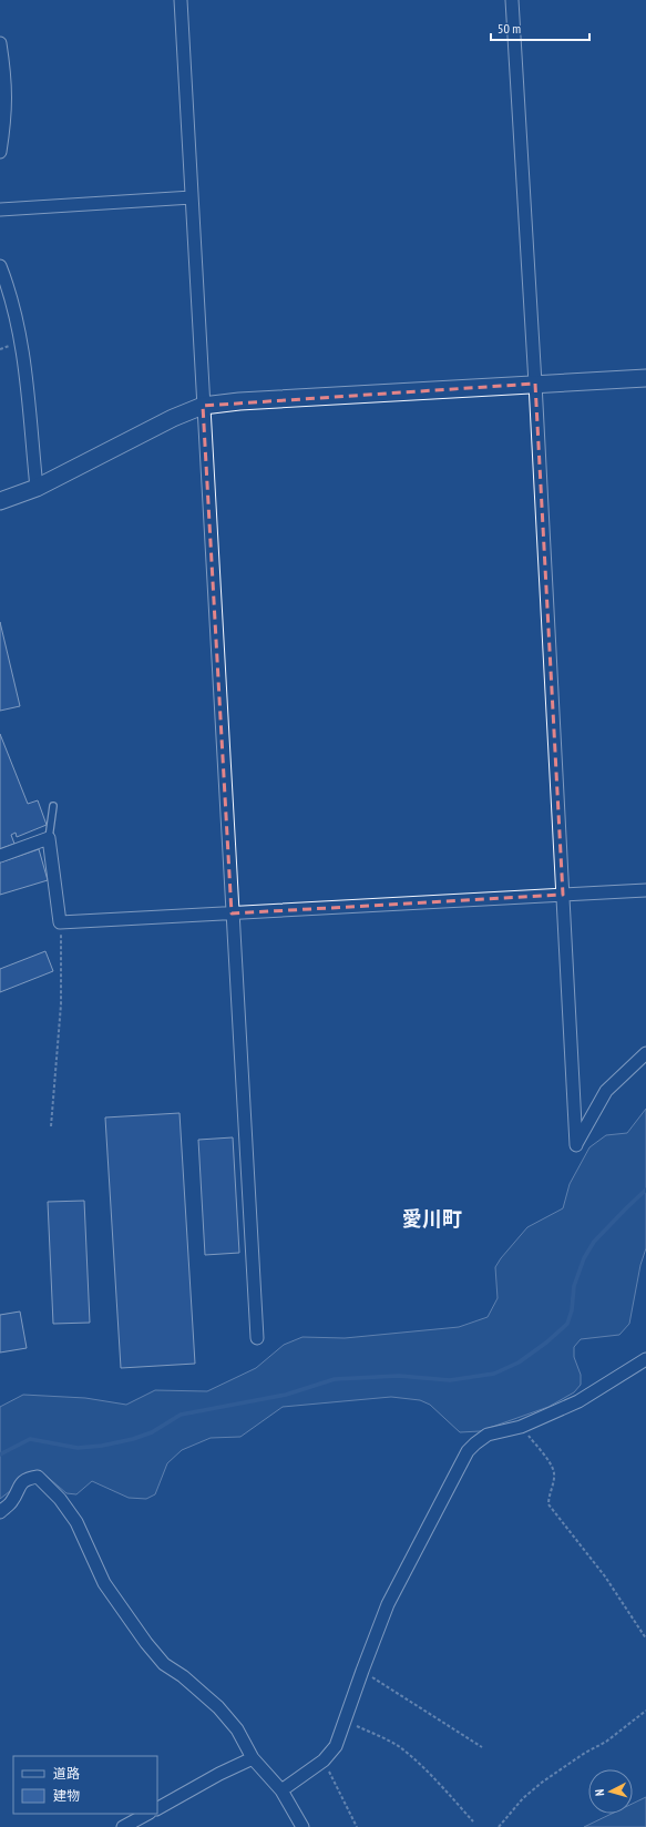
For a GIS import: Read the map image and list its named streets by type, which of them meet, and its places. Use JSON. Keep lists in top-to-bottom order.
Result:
{
  "districts": ["愛川町"],
  "legend": ["道路", "建物"],
  "scale_bar": "50 m",
  "north": "left"
}
